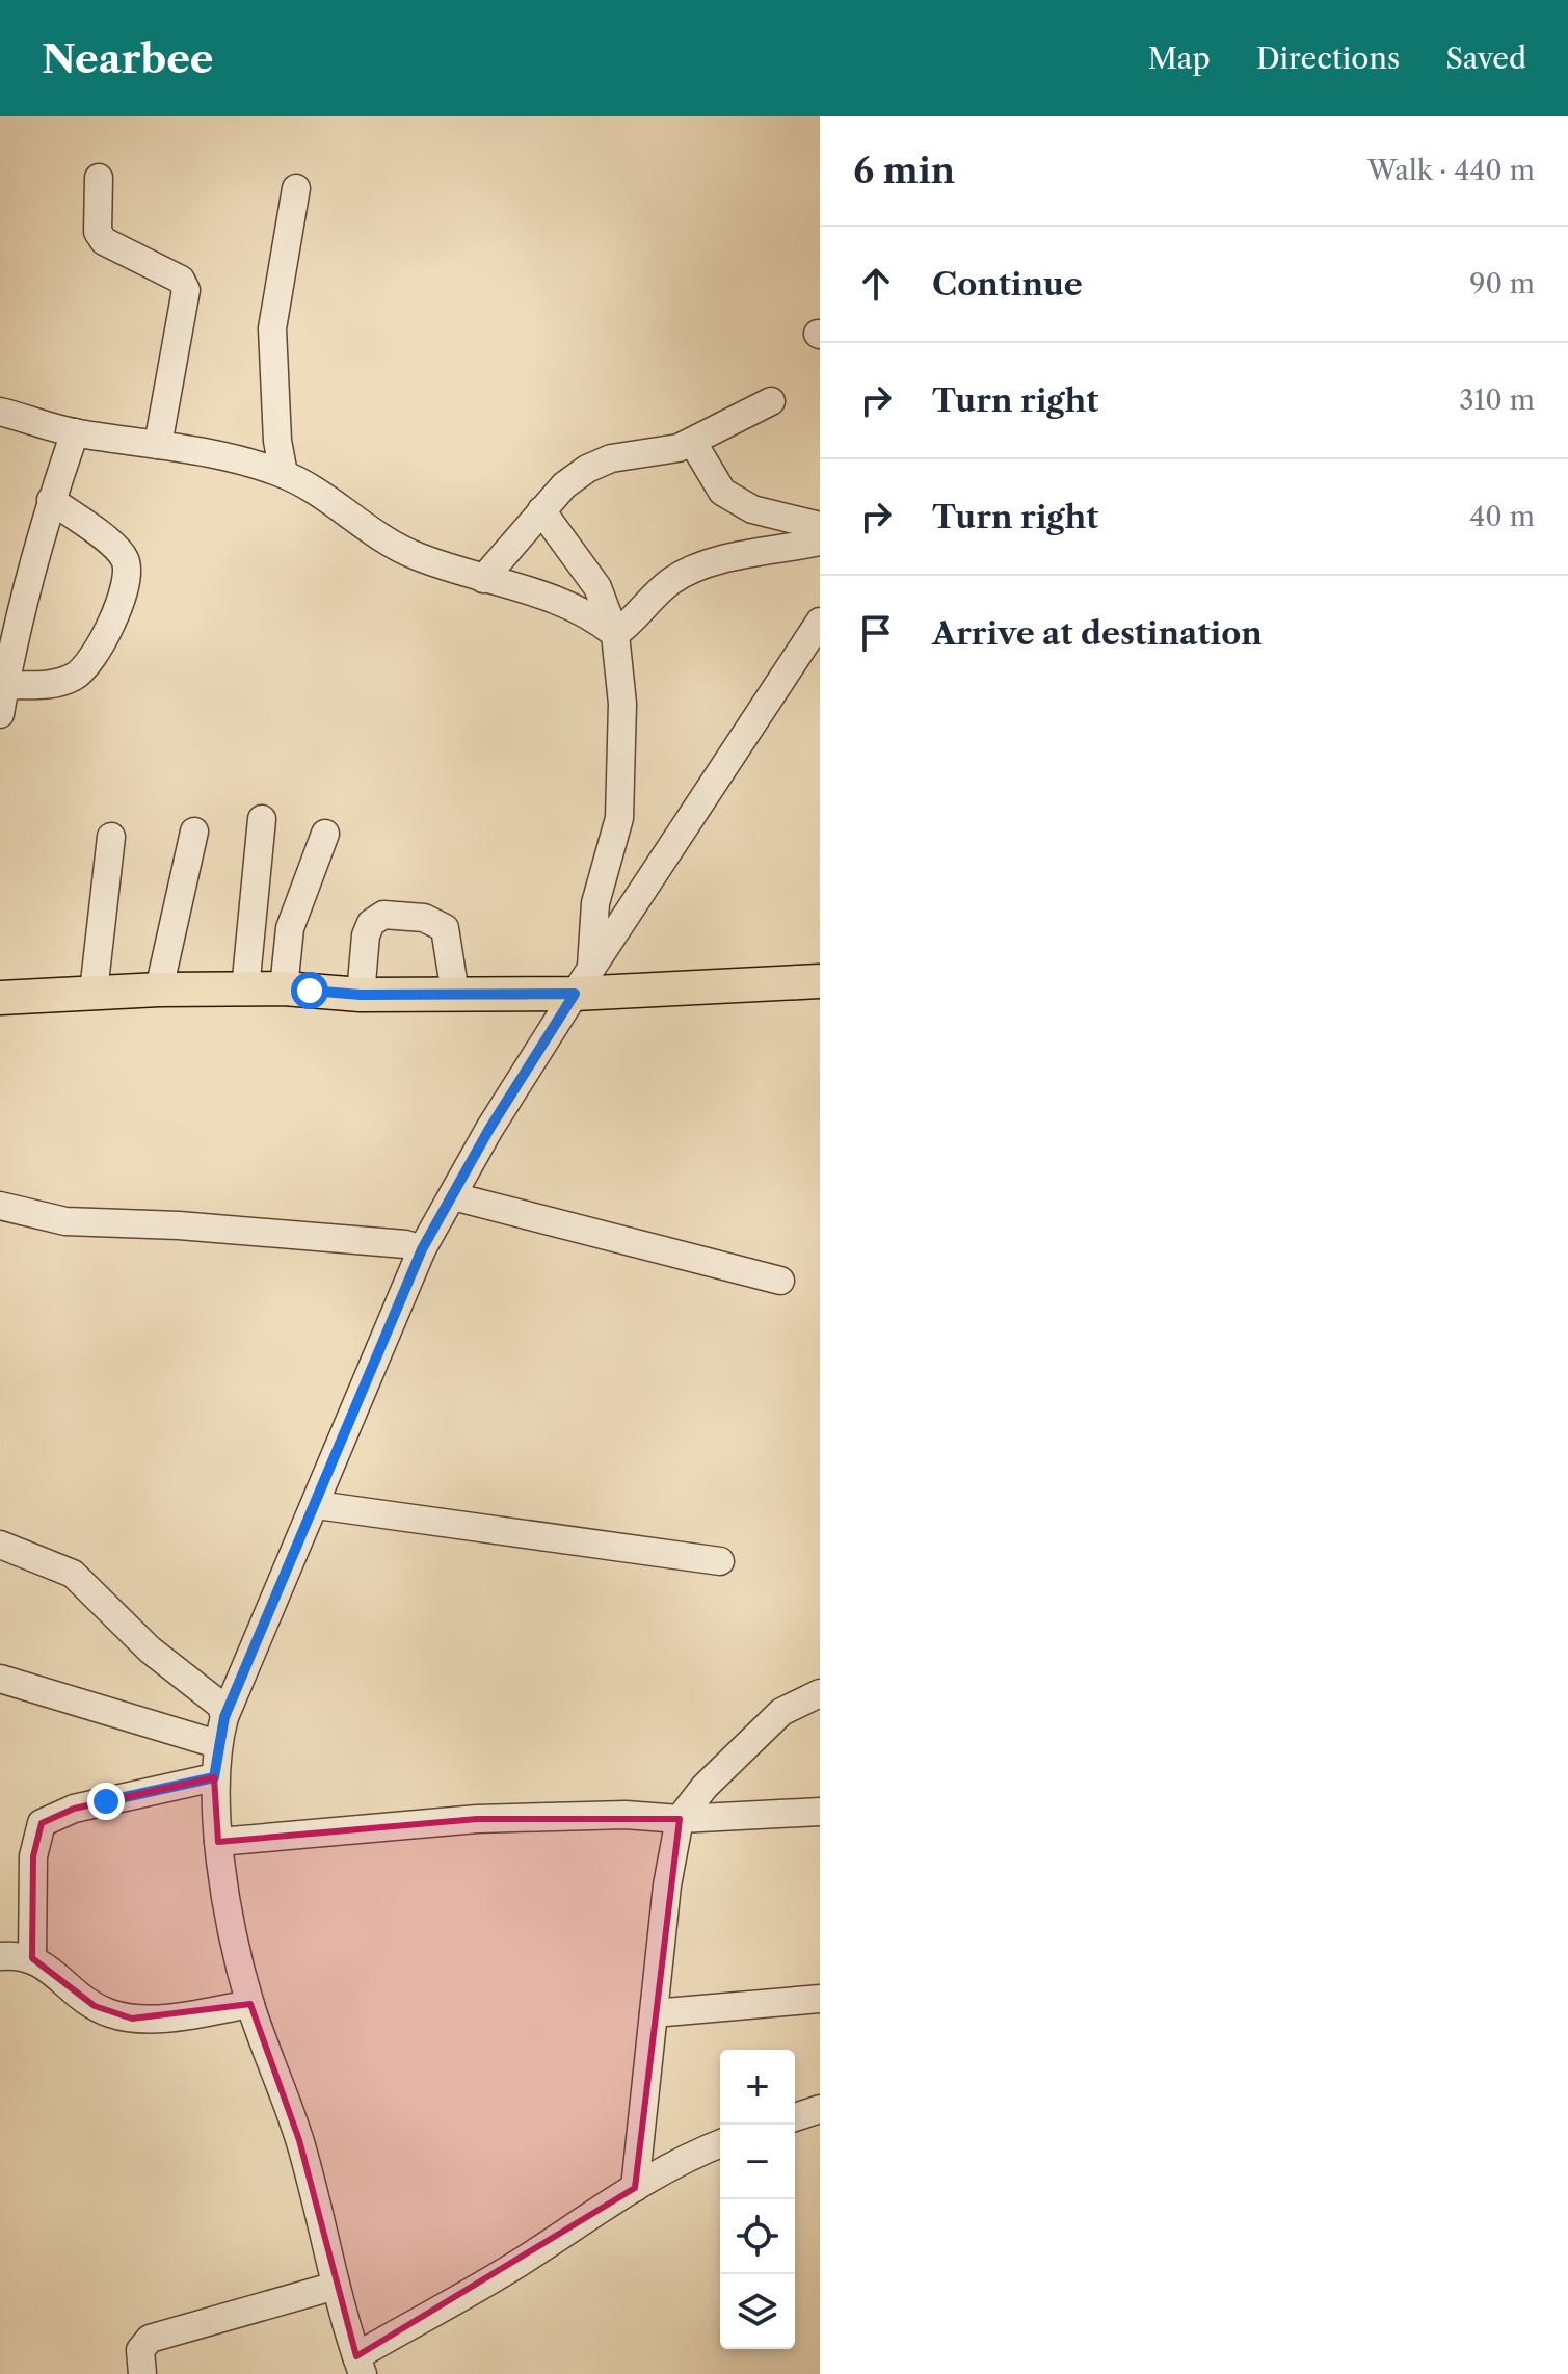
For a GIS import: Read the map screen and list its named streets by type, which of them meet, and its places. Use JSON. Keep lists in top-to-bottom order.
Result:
{
  "page": {
    "header": "Nearbee",
    "nav": ["Map", "Directions", "Saved"],
    "heading": ["6 min", "Walk · 440 m"],
    "list": [
      ["Continue", "90 m"],
      ["Turn right", "310 m"],
      ["Turn right", "40 m"],
      "Arrive at destination"
    ],
    "map_buttons": ["+", "−"]
  }
}
